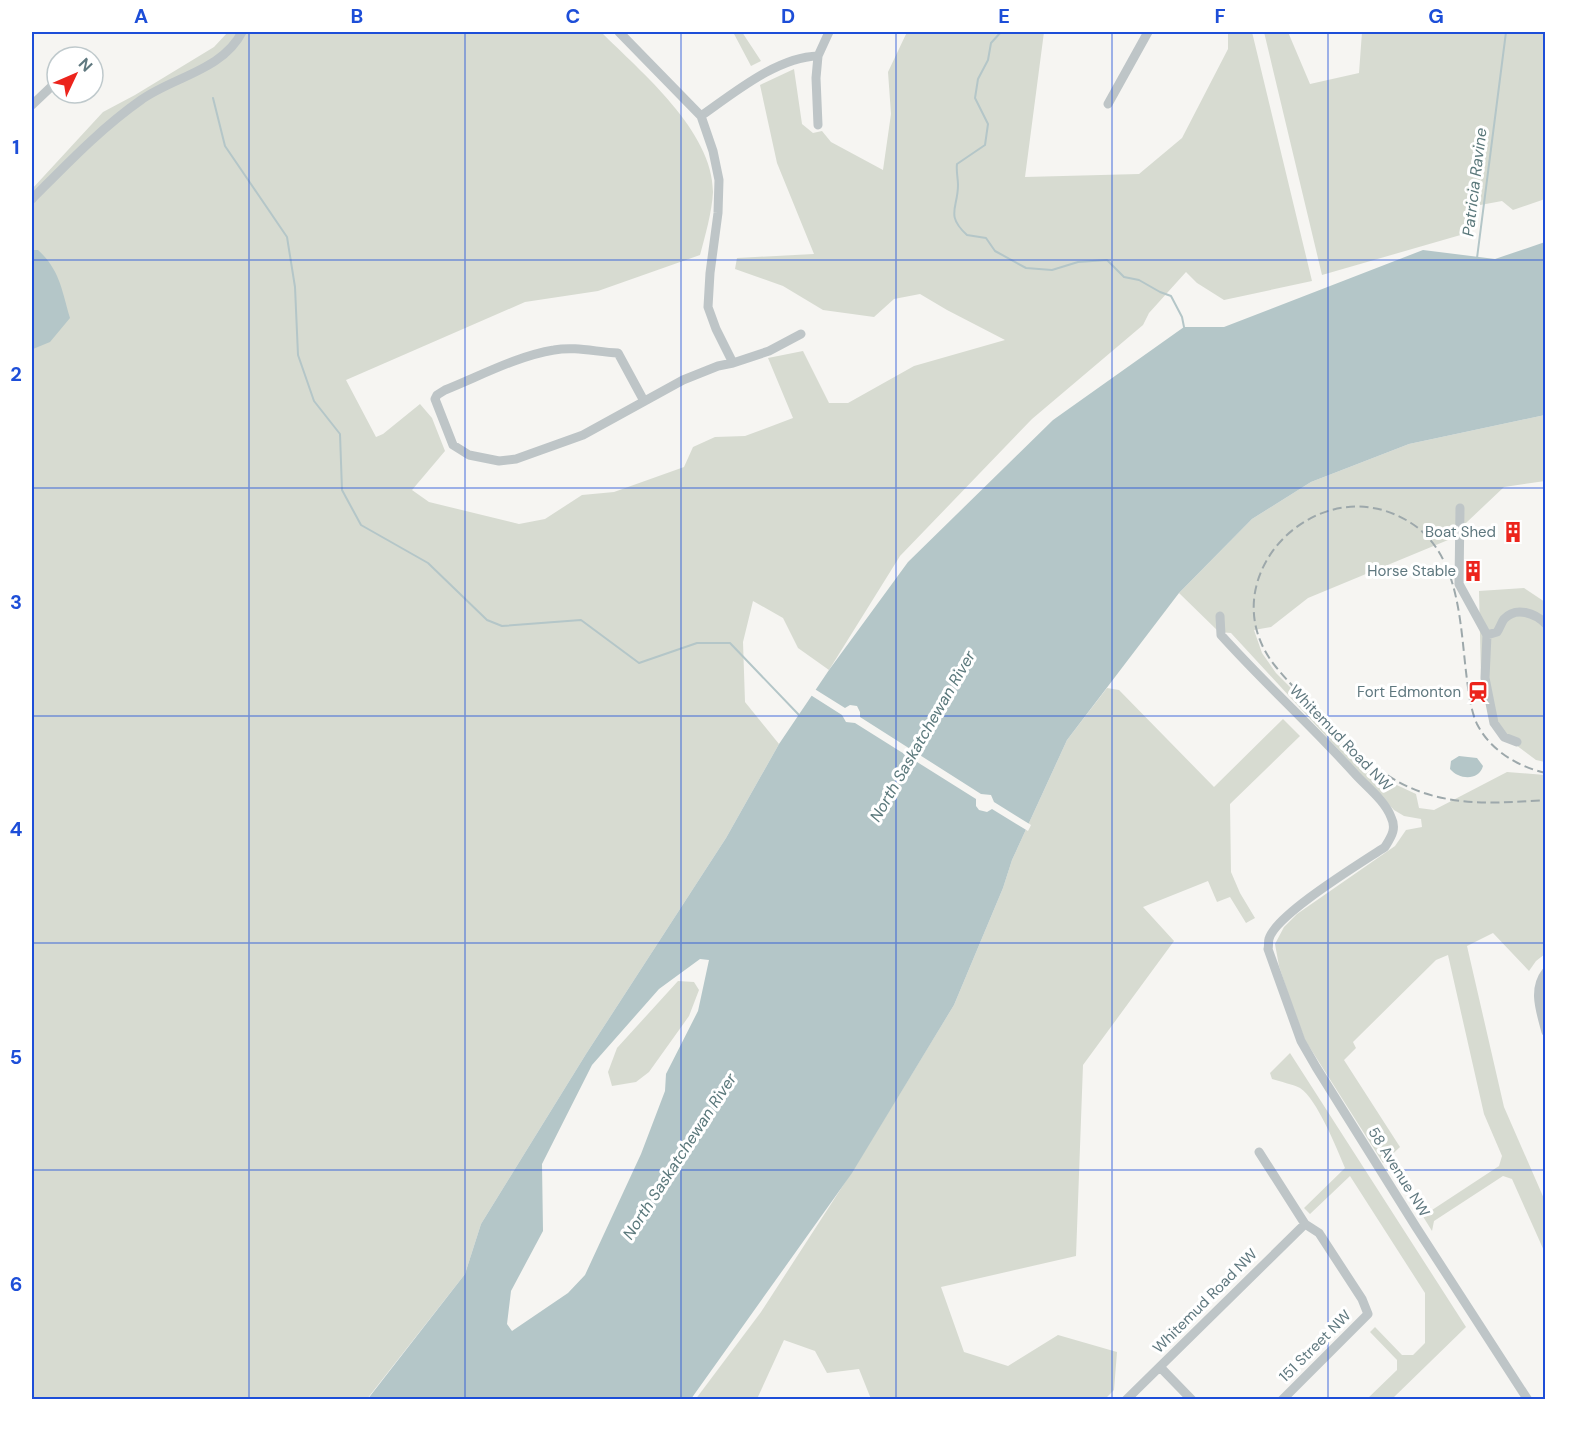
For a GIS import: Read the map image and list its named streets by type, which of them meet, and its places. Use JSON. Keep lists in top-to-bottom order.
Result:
{
  "streets": {
    "street": ["Whitemud Road NW", "58 Avenue NW", "151 Street NW"]
  },
  "crossings": [
    ["Whitemud Road NW", "58 Avenue NW"],
    ["Whitemud Road NW", "151 Street NW"]
  ],
  "water": ["Patricia Ravine", "North Saskatchewan River"],
  "places": {
    "building": ["Boat Shed", "Horse Stable"],
    "station": ["Fort Edmonton"]
  },
  "north": "top right",
  "grid": {
    "columns": [
      "A",
      "B",
      "C",
      "D",
      "E",
      "F",
      "G"
    ],
    "rows": [
      "1",
      "2",
      "3",
      "4",
      "5",
      "6"
    ]
  }
}
